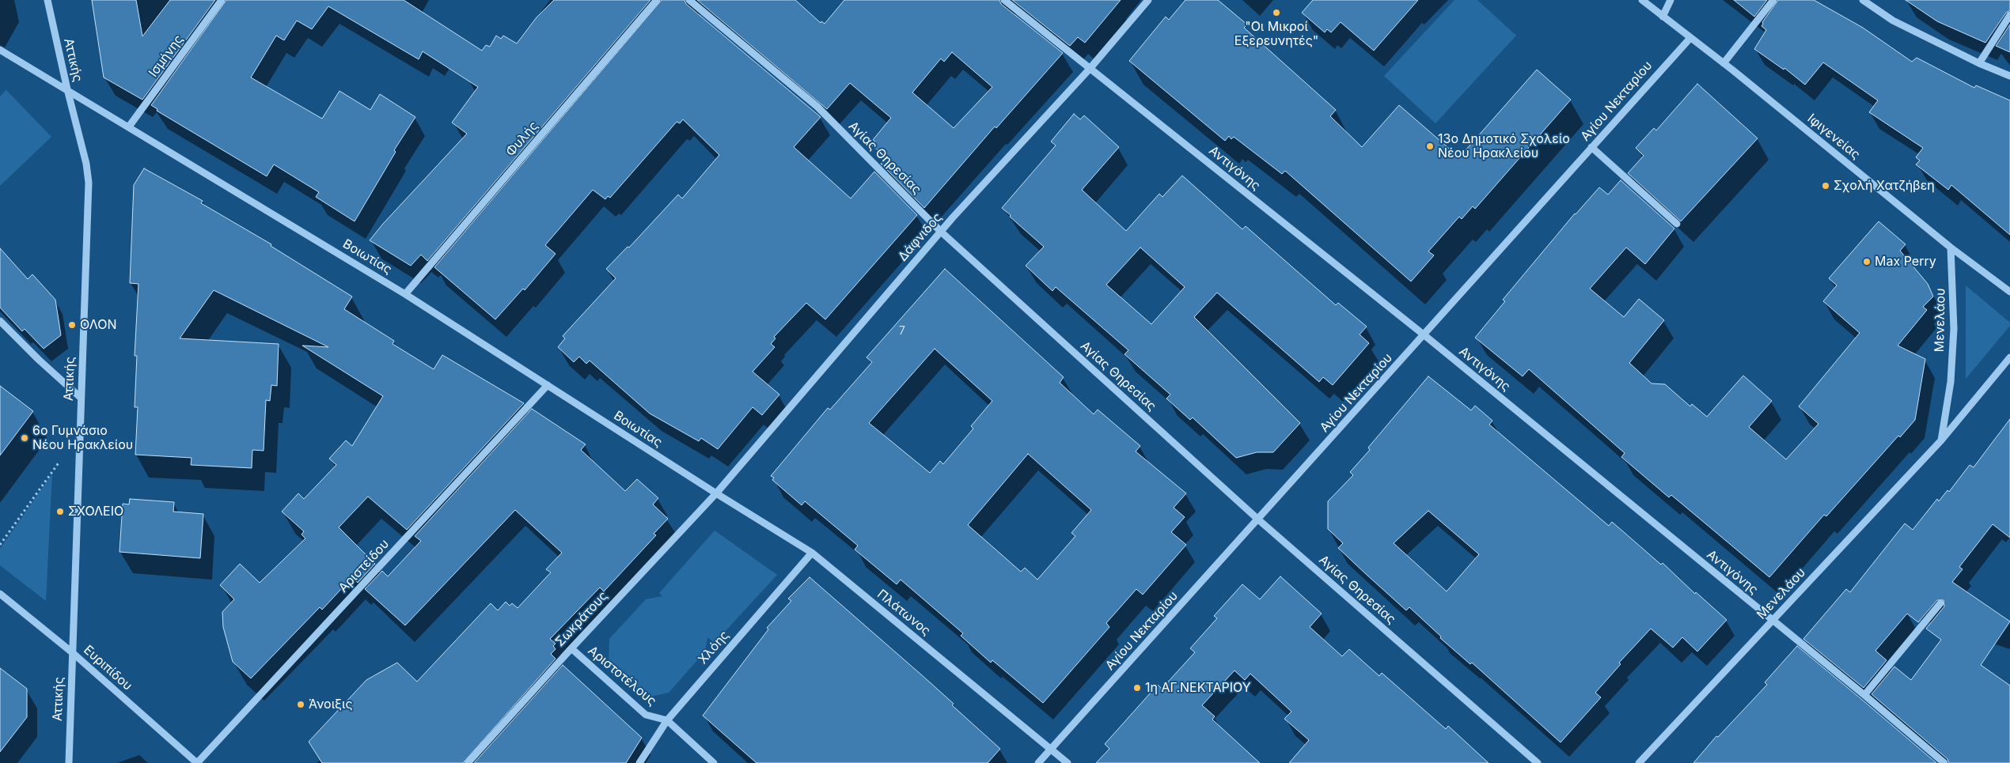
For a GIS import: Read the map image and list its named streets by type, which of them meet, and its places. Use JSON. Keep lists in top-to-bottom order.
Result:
{
  "streets": {
    "street": [
      "Ισμήνης",
      "Αττικής",
      "Αγίου Νεκταρίου",
      "Ιφιγενείας",
      "Φυλής",
      "Αγίας Θηρεσίας",
      "Αντιγόνης",
      "Δάφνιδος",
      "Βοιωτίας",
      "Μενελάου",
      "Αριστείδου",
      "Πλάτωνος",
      "Σωκράτους",
      "Χλόης",
      "Ευριπίδου",
      "Αριστοτέλους"
    ]
  },
  "crossings": [
    ["Ισμήνης", "Βοιωτίας"],
    ["Αττικής", "Βοιωτίας"],
    ["Αττικής", "Ευριπίδου"],
    ["Αγίου Νεκταρίου", "Ιφιγενείας"],
    ["Αγίου Νεκταρίου", "Αγίας Θηρεσίας"],
    ["Αγίου Νεκταρίου", "Αντιγόνης"],
    ["Αγίου Νεκταρίου", "Πλάτωνος"],
    ["Ιφιγενείας", "Μενελάου"],
    ["Φυλής", "Βοιωτίας"],
    ["Αγίας Θηρεσίας", "Δάφνιδος"],
    ["Αντιγόνης", "Δάφνιδος"],
    ["Αντιγόνης", "Μενελάου"],
    ["Δάφνιδος", "Βοιωτίας"],
    ["Δάφνιδος", "Πλάτωνος"],
    ["Δάφνιδος", "Σωκράτους"],
    ["Βοιωτίας", "Αριστείδου"],
    ["Βοιωτίας", "Πλάτωνος"],
    ["Βοιωτίας", "Σωκράτους"],
    ["Αριστείδου", "Ευριπίδου"],
    ["Πλάτωνος", "Σωκράτους"],
    ["Πλάτωνος", "Χλόης"],
    ["Σωκράτους", "Αριστοτέλους"],
    ["Χλόης", "Αριστοτέλους"]
  ],
  "places": [
    "\"Οι Μικροί Εξερευνητές\"",
    "13ο Δημοτικό Σχολείο Νέου Ηρακλείου",
    "Σχολή Χατζήβεη",
    "Max Perry",
    "ΟΛΟΝ",
    "6ο Γυμνάσιο Νέου Ηρακλείου",
    "ΣΧΟΛΕΙΟ",
    "1η ΑΓ.ΝΕΚΤΑΡΙΟΥ",
    "Άνοιξις"
  ],
  "house_numbers": ["7"]
}
